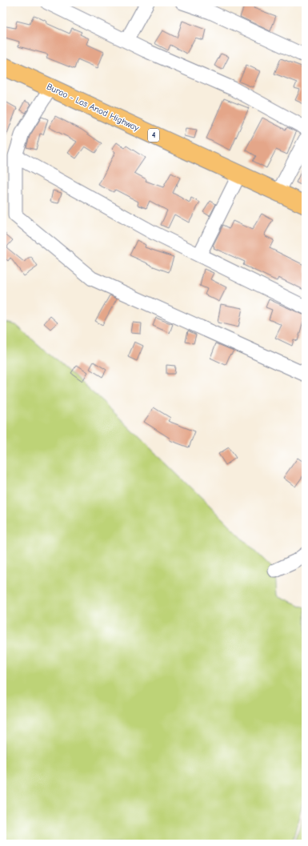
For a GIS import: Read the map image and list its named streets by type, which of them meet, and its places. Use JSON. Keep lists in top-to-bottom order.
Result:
{
  "streets": {
    "highway": ["Burao - Las Anod Highway", "4"]
  }
}
